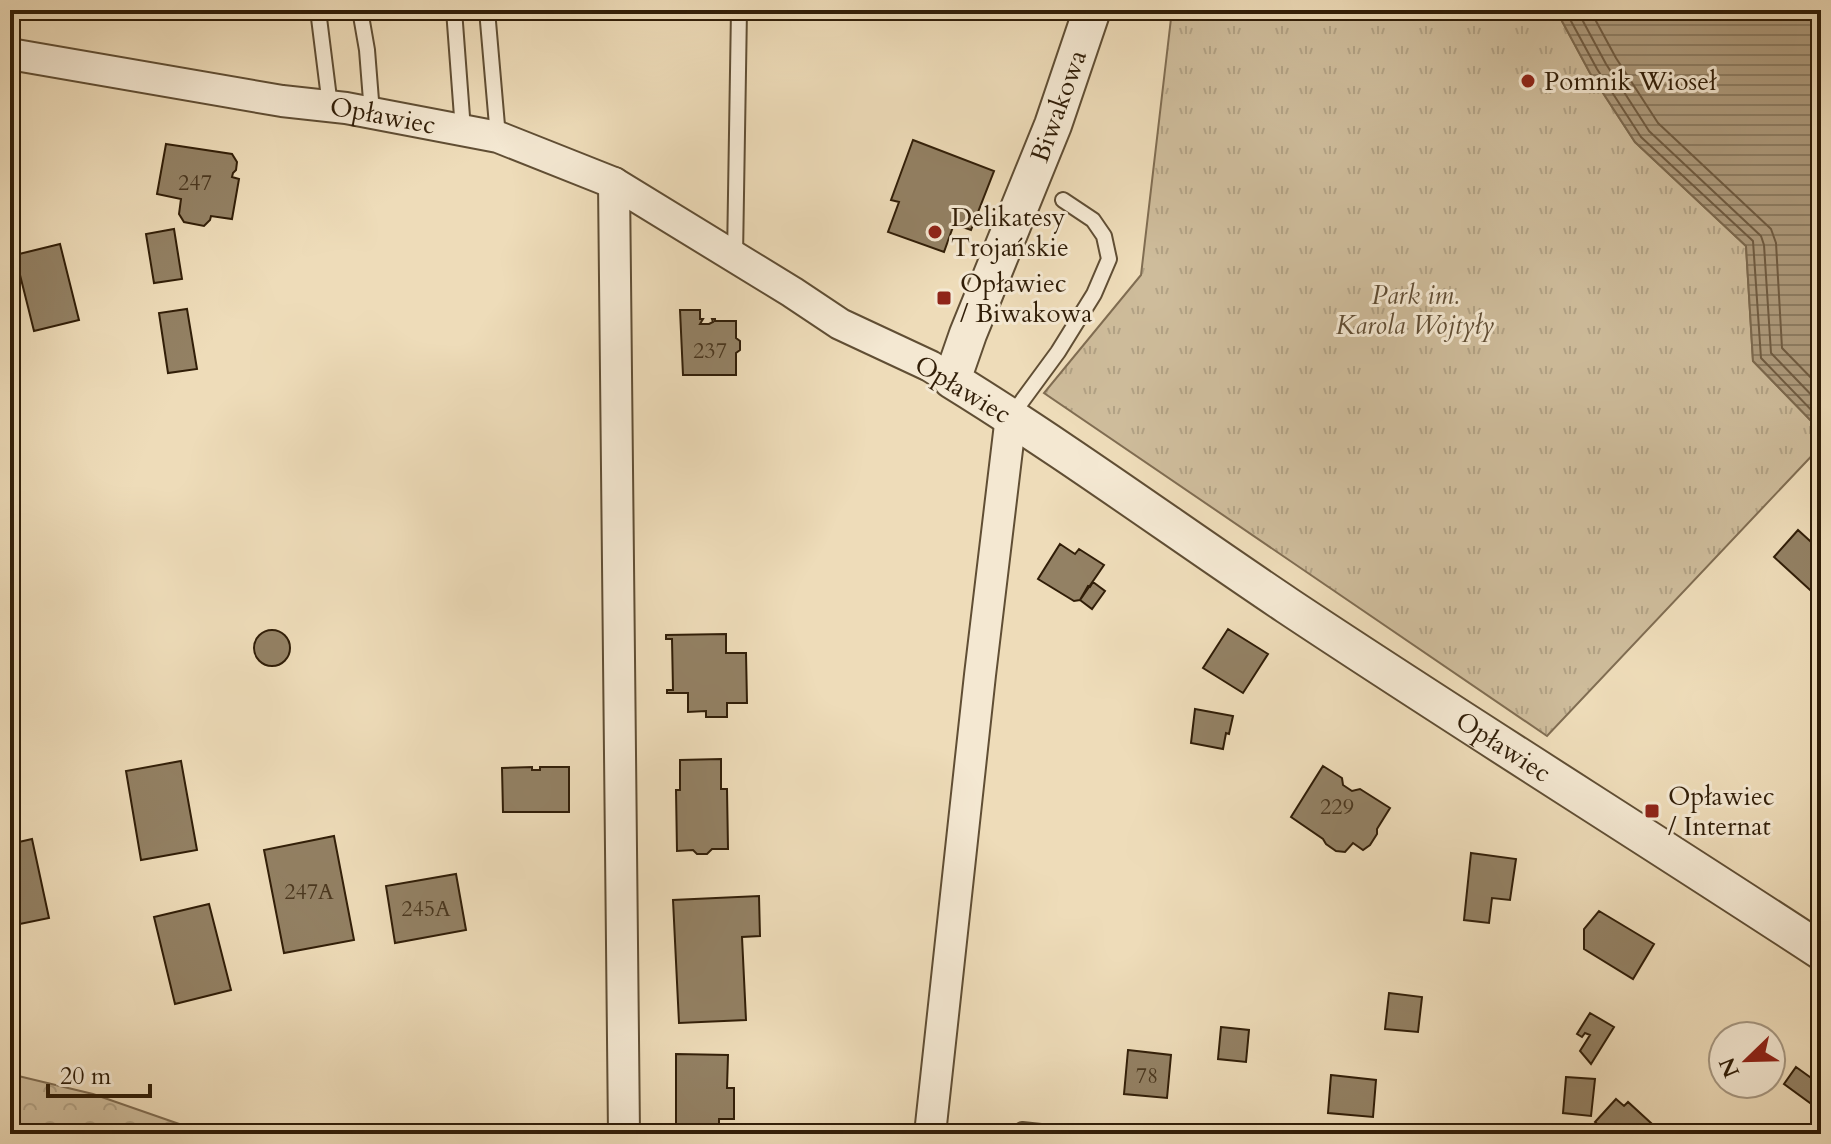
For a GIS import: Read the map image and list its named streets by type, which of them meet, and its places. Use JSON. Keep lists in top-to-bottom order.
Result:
{
  "streets": {
    "street": ["Biwakowa", "Opławiec"]
  },
  "crossings": [
    ["Biwakowa", "Opławiec"]
  ],
  "parks": ["Park im. Karola Wojtyły"],
  "places": {
    "other": ["Pomnik Wioseł", "Delikatesy Trojańskie"],
    "transit": ["Opławiec / Biwakowa", "Opławiec / Internat"]
  },
  "house_numbers": [
    "247",
    "237",
    "229",
    "247A",
    "245A",
    "78"
  ],
  "scale_bar": "20 m",
  "north": "bottom left"
}
